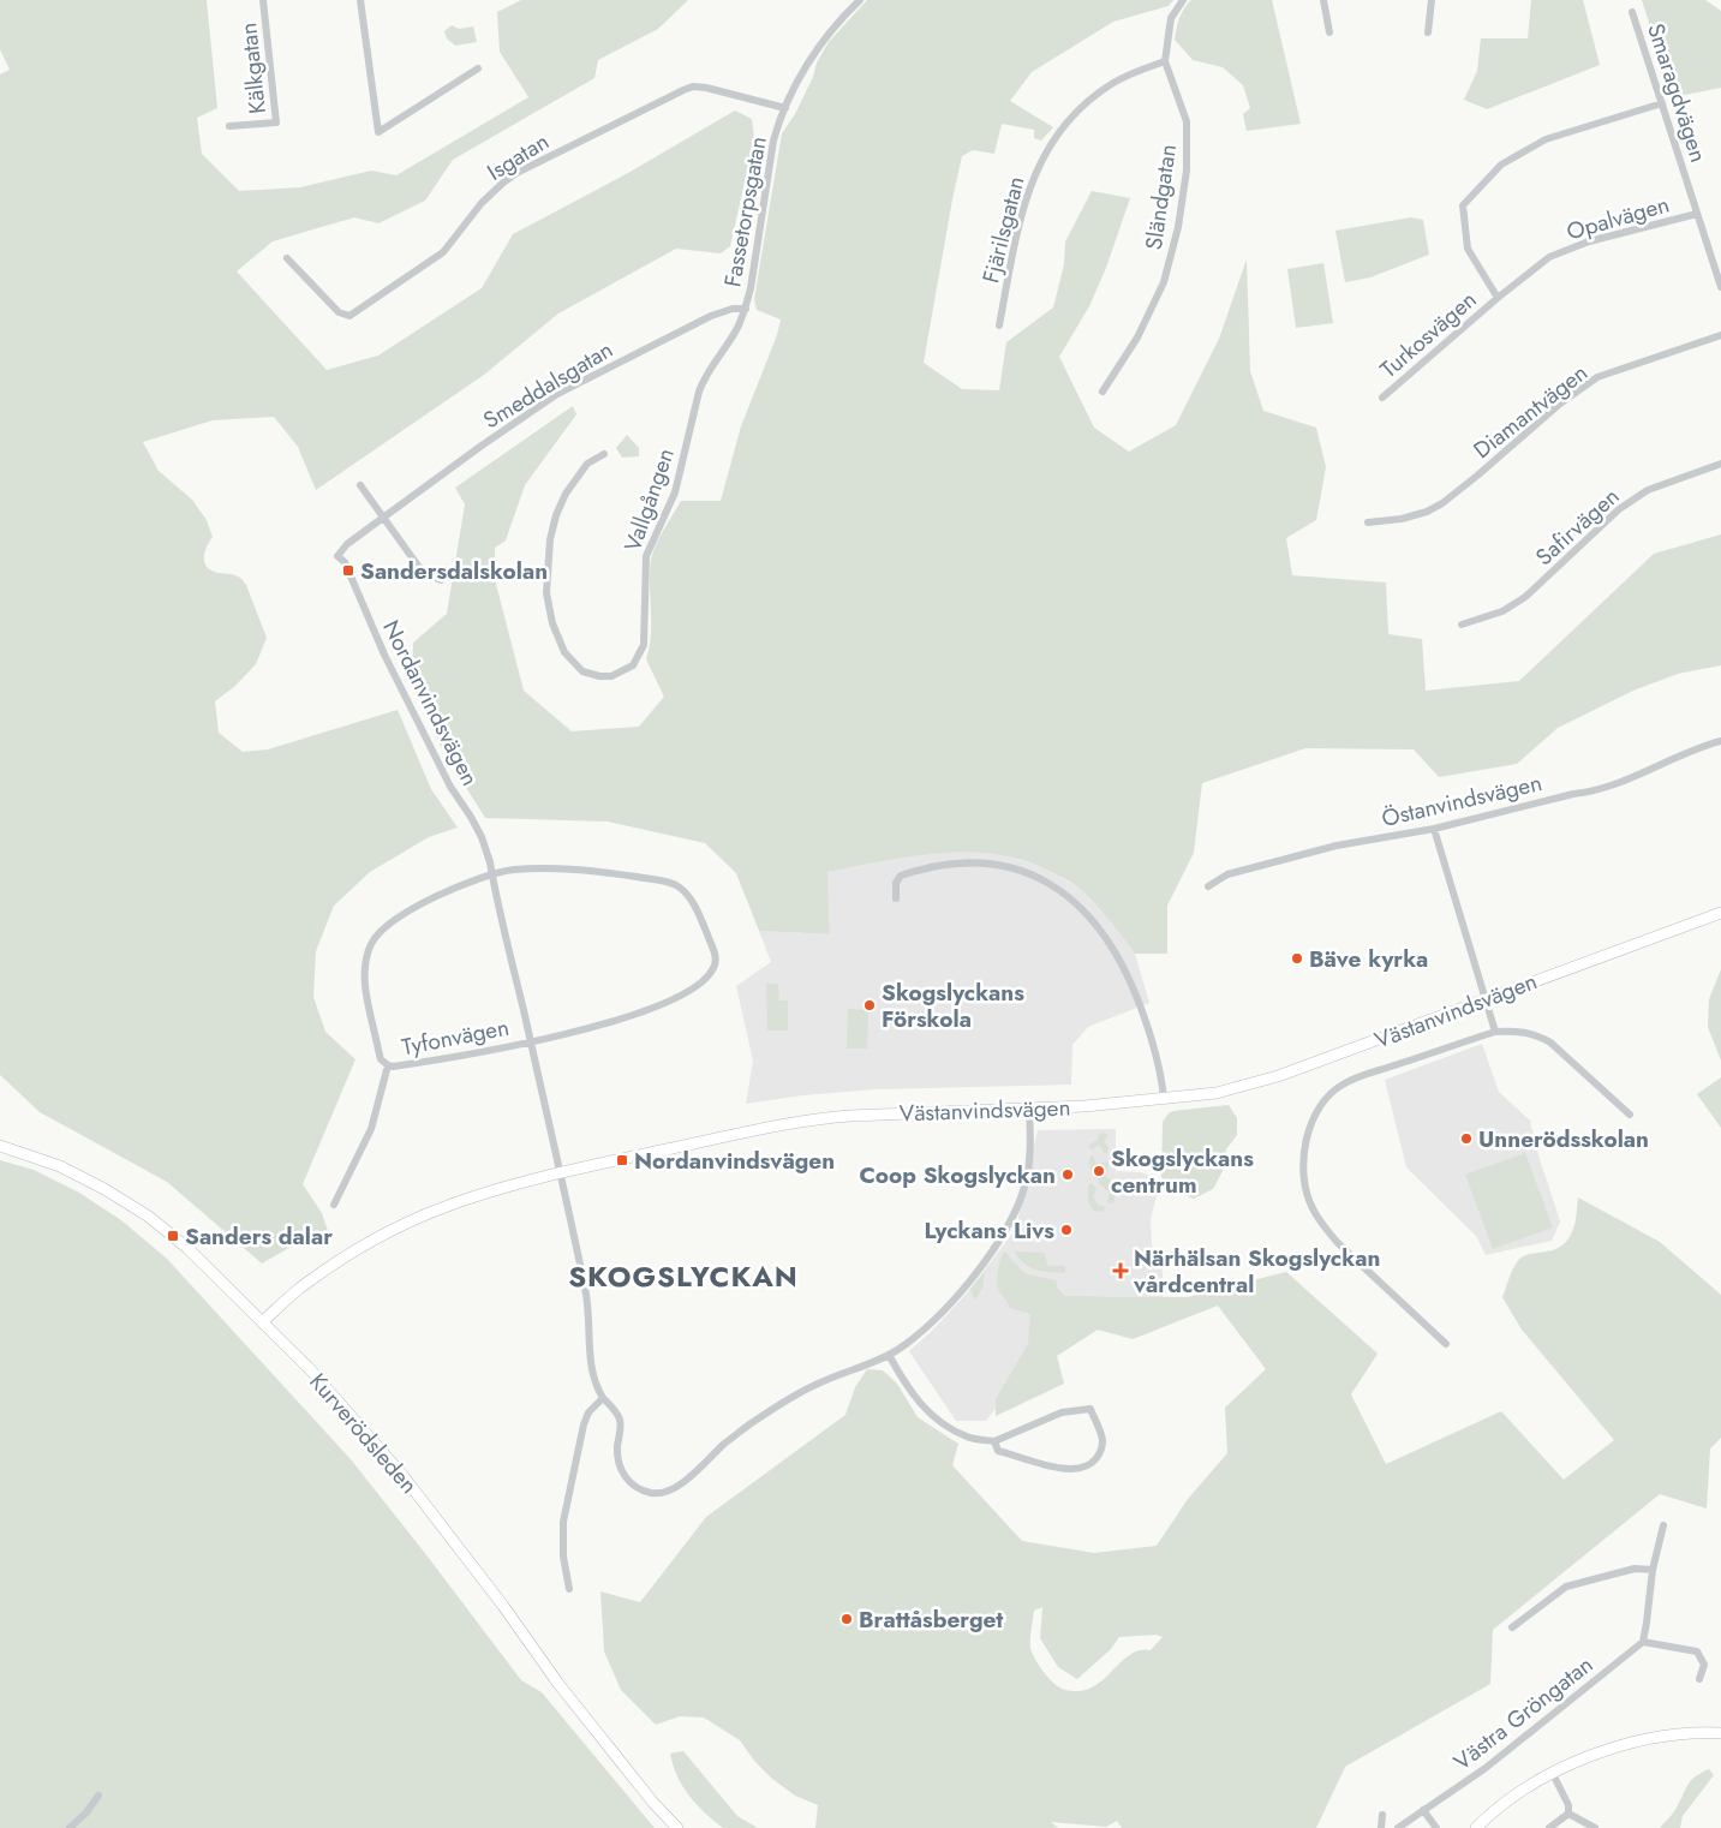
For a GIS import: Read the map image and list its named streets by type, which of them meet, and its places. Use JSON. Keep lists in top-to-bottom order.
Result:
{
  "streets": {
    "street": [
      "Kälkgatan",
      "Smaragdvägen",
      "Isgatan",
      "Sländgatan",
      "Fassetorpsgatan",
      "Opalvägen",
      "Fjärilsgatan",
      "Turkosvägen",
      "Smeddalsgatan",
      "Diamantvägen",
      "Vallgången",
      "Safirvägen",
      "Nordanvindsvägen",
      "Östanvindsvägen",
      "Västanvindsvägen",
      "Tyfonvägen",
      "Kurverödsleden",
      "Västra Gröngatan"
    ]
  },
  "crossings": [
    ["Smaragdvägen", "Opalvägen"],
    ["Isgatan", "Fassetorpsgatan"],
    ["Sländgatan", "Fjärilsgatan"],
    ["Fassetorpsgatan", "Smeddalsgatan"],
    ["Fassetorpsgatan", "Vallgången"],
    ["Opalvägen", "Turkosvägen"],
    ["Smeddalsgatan", "Vallgången"],
    ["Smeddalsgatan", "Nordanvindsvägen"],
    ["Nordanvindsvägen", "Västanvindsvägen"],
    ["Nordanvindsvägen", "Tyfonvägen"],
    ["Västanvindsvägen", "Kurverödsleden"]
  ],
  "districts": ["SKOGSLYCKAN"],
  "places": {
    "transit": ["Sandersdalskolan", "Nordanvindsvägen", "Sanders dalar"],
    "other": [
      "Bäve kyrka",
      "Skogslyckans Förskola",
      "Unnerödsskolan",
      "Skogslyckans centrum",
      "Coop Skogslyckan",
      "Lyckans Livs",
      "Brattåsberget"
    ],
    "health": ["Närhälsan Skogslyckan vårdcentral"]
  }
}
